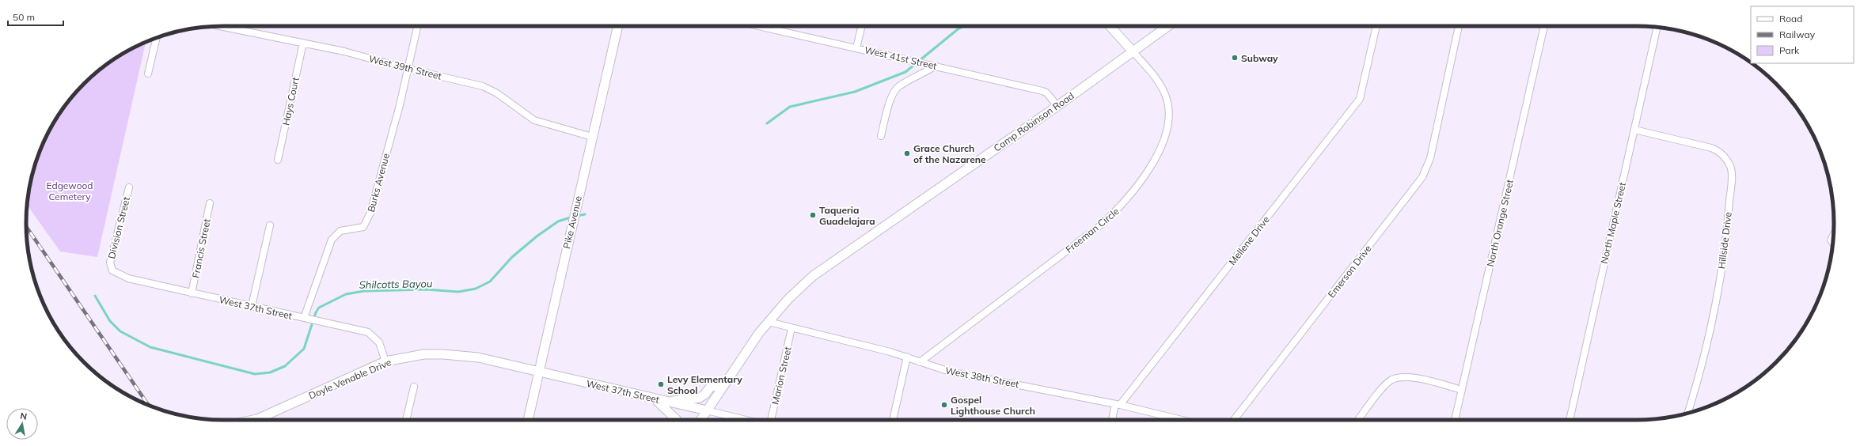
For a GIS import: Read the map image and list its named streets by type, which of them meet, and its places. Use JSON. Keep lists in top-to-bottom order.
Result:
{
  "streets": {
    "main road": [
      "Camp Robinson Road",
      "Pike Avenue",
      "West 37th Street",
      "Doyle Venable Drive"
    ],
    "street": [
      "West 41st Street",
      "West 39th Street",
      "Hays Court",
      "Burks Avenue",
      "North Orange Street",
      "North Maple Street",
      "Division Street",
      "Freeman Circle",
      "Mellene Drive",
      "Hillside Drive",
      "Francis Street",
      "Emerson Drive",
      "Marion Street",
      "West 38th Street"
    ]
  },
  "crossings": [
    ["West 41st Street", "Camp Robinson Road"],
    ["West 39th Street", "Hays Court"],
    ["West 39th Street", "Burks Avenue"],
    ["West 39th Street", "Pike Avenue"],
    ["Camp Robinson Road", "Freeman Circle"],
    ["Camp Robinson Road", "West 37th Street"],
    ["Camp Robinson Road", "West 38th Street"],
    ["Burks Avenue", "West 37th Street"],
    ["Pike Avenue", "West 37th Street"],
    ["Pike Avenue", "Doyle Venable Drive"],
    ["North Maple Street", "Hillside Drive"],
    ["Division Street", "West 37th Street"],
    ["Freeman Circle", "West 38th Street"],
    ["Mellene Drive", "West 38th Street"],
    ["Francis Street", "West 37th Street"],
    ["West 37th Street", "Doyle Venable Drive"],
    ["Marion Street", "West 38th Street"]
  ],
  "water": ["Shilcotts Bayou"],
  "parks": ["Edgewood Cemetery"],
  "places": [
    "Subway",
    "Grace Church of the Nazarene",
    "Taqueria Guadelajara",
    "Levy Elementary School",
    "Gospel Lighthouse Church"
  ],
  "legend": ["Road", "Railway", "Park"],
  "scale_bar": "50 m",
  "north": "top"
}
